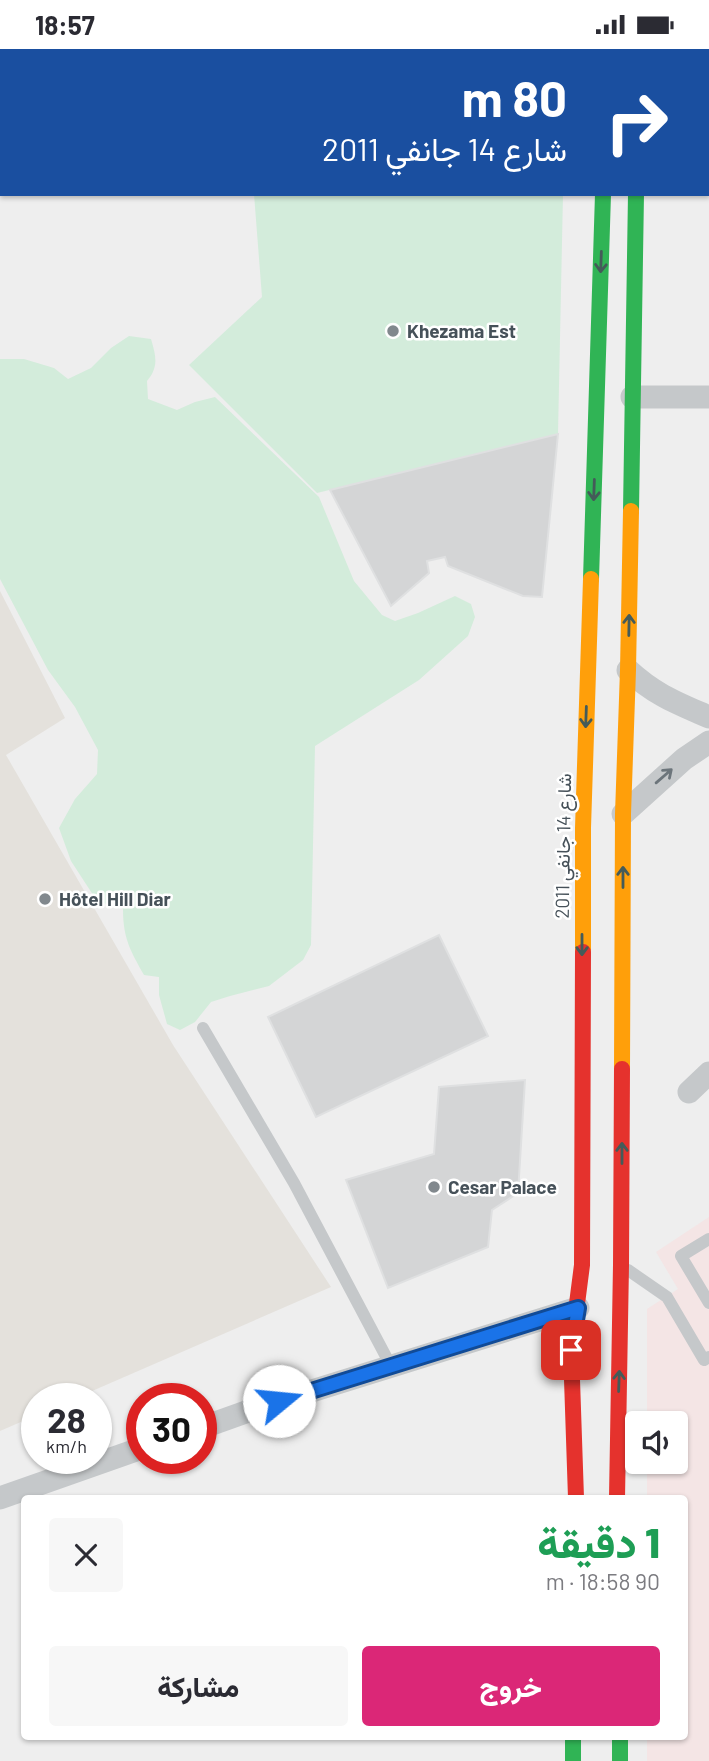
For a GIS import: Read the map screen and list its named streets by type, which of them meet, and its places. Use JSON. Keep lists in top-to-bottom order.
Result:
{
  "streets": {
    "main road": ["شارع 14 جانفي 2011"]
  },
  "places": ["Khezama Est", "Hôtel Hill Diar", "Cesar Palace"],
  "page": {
    "status": "18:57",
    "turn": ["80 m", "شارع 14 جانفي 2011"],
    "speed": "28 km/h",
    "limit": "30",
    "heading": ["1 دقيقة", "90 m · 18:58"],
    "buttons": ["خروج", "مشاركة"]
  }
}
